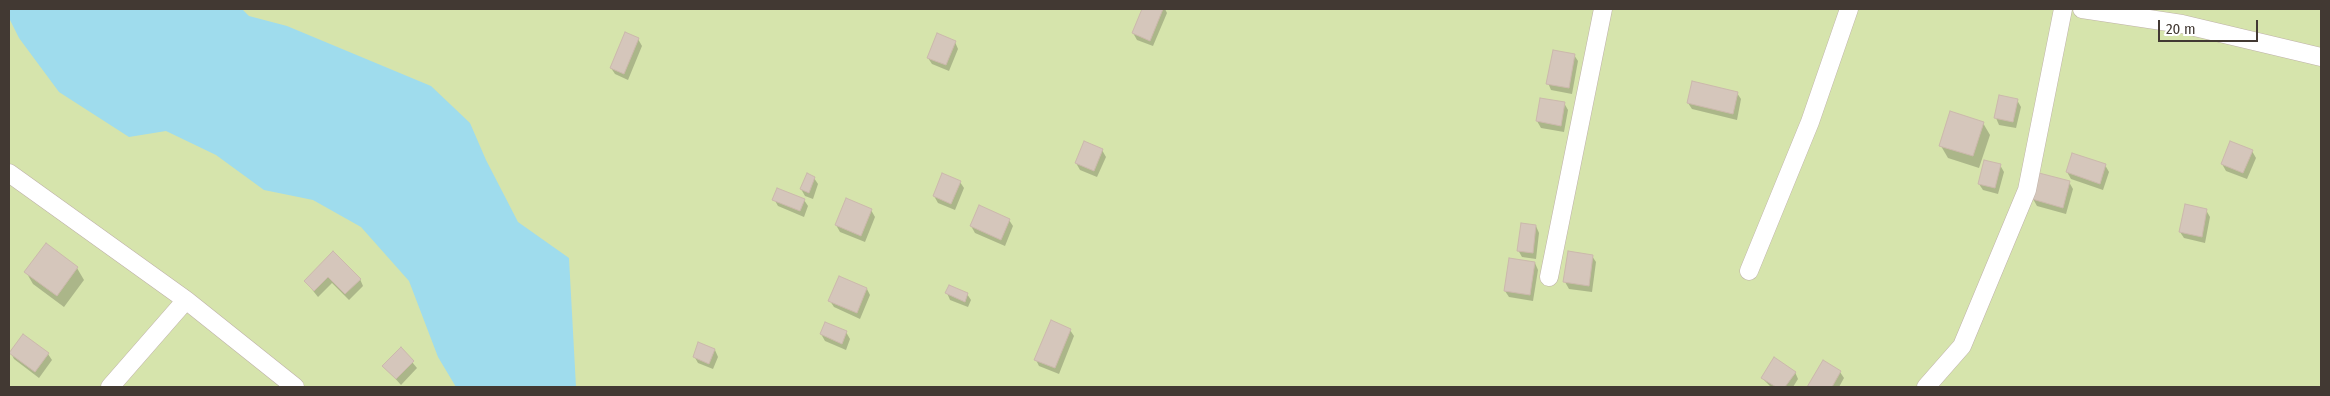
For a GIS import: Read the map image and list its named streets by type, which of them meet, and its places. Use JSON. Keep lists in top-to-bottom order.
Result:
{
  "scale_bar": "20 m"
}
